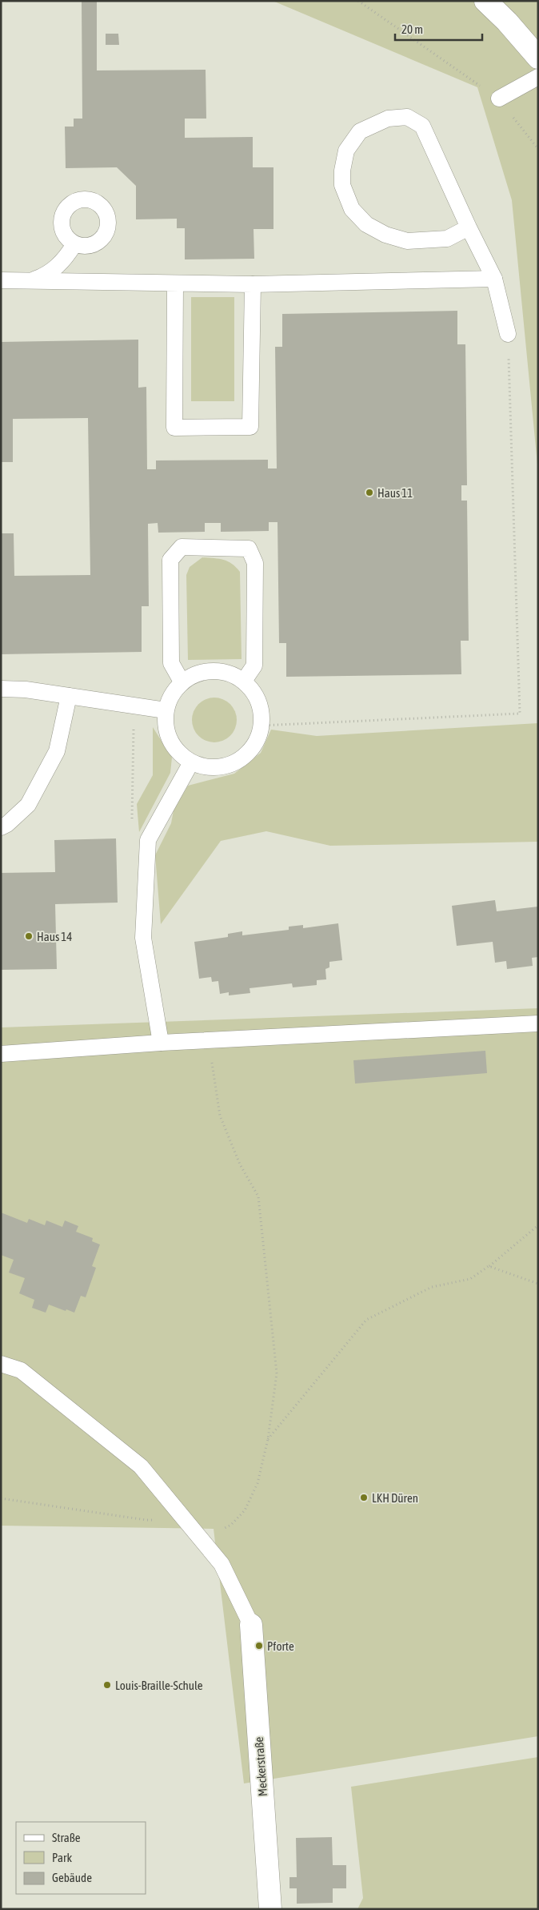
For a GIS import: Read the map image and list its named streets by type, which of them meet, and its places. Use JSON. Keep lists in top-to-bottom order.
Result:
{
  "streets": {
    "street": ["Meckerstraße"]
  },
  "places": [
    "Haus 11",
    "Haus 14",
    "LKH Düren",
    "Pforte",
    "Louis-Braille-Schule"
  ],
  "legend": ["Straße", "Park", "Gebäude"],
  "scale_bar": "20 m"
}
